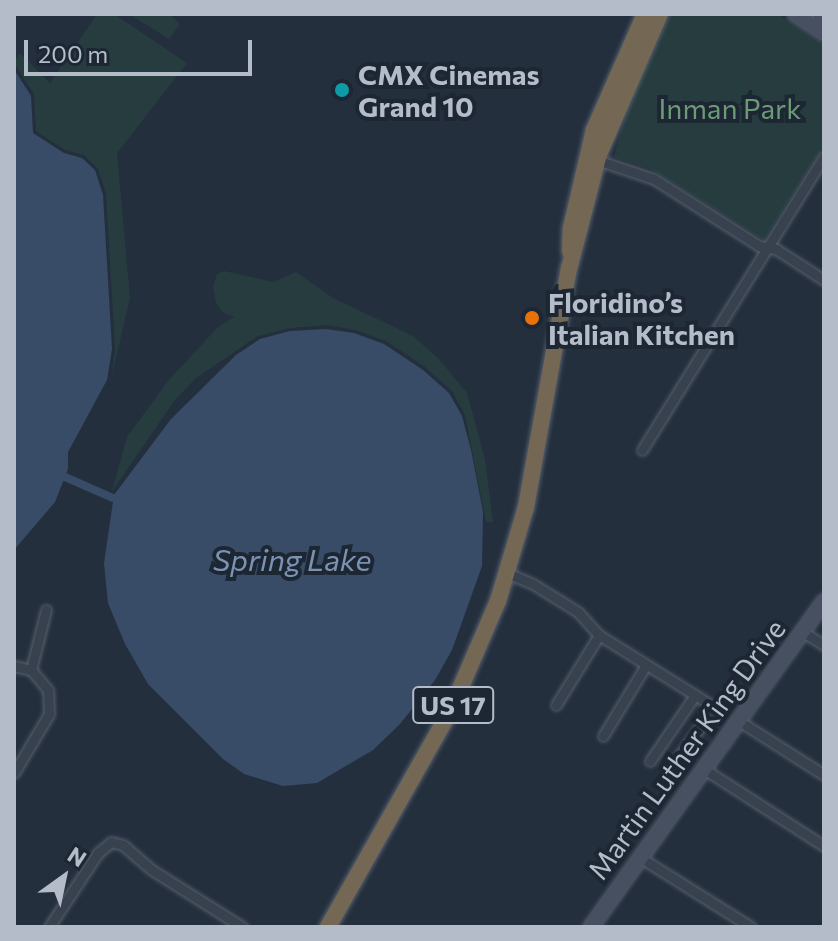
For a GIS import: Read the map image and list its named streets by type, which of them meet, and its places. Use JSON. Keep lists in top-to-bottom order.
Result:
{
  "streets": {
    "highway": ["US 17"],
    "street": ["Martin Luther King Drive"]
  },
  "water": ["Spring Lake"],
  "parks": ["Inman Park"],
  "places": ["CMX Cinemas Grand 10", "Floridino’s Italian Kitchen"],
  "scale_bar": "200 m",
  "north": "top right"
}
